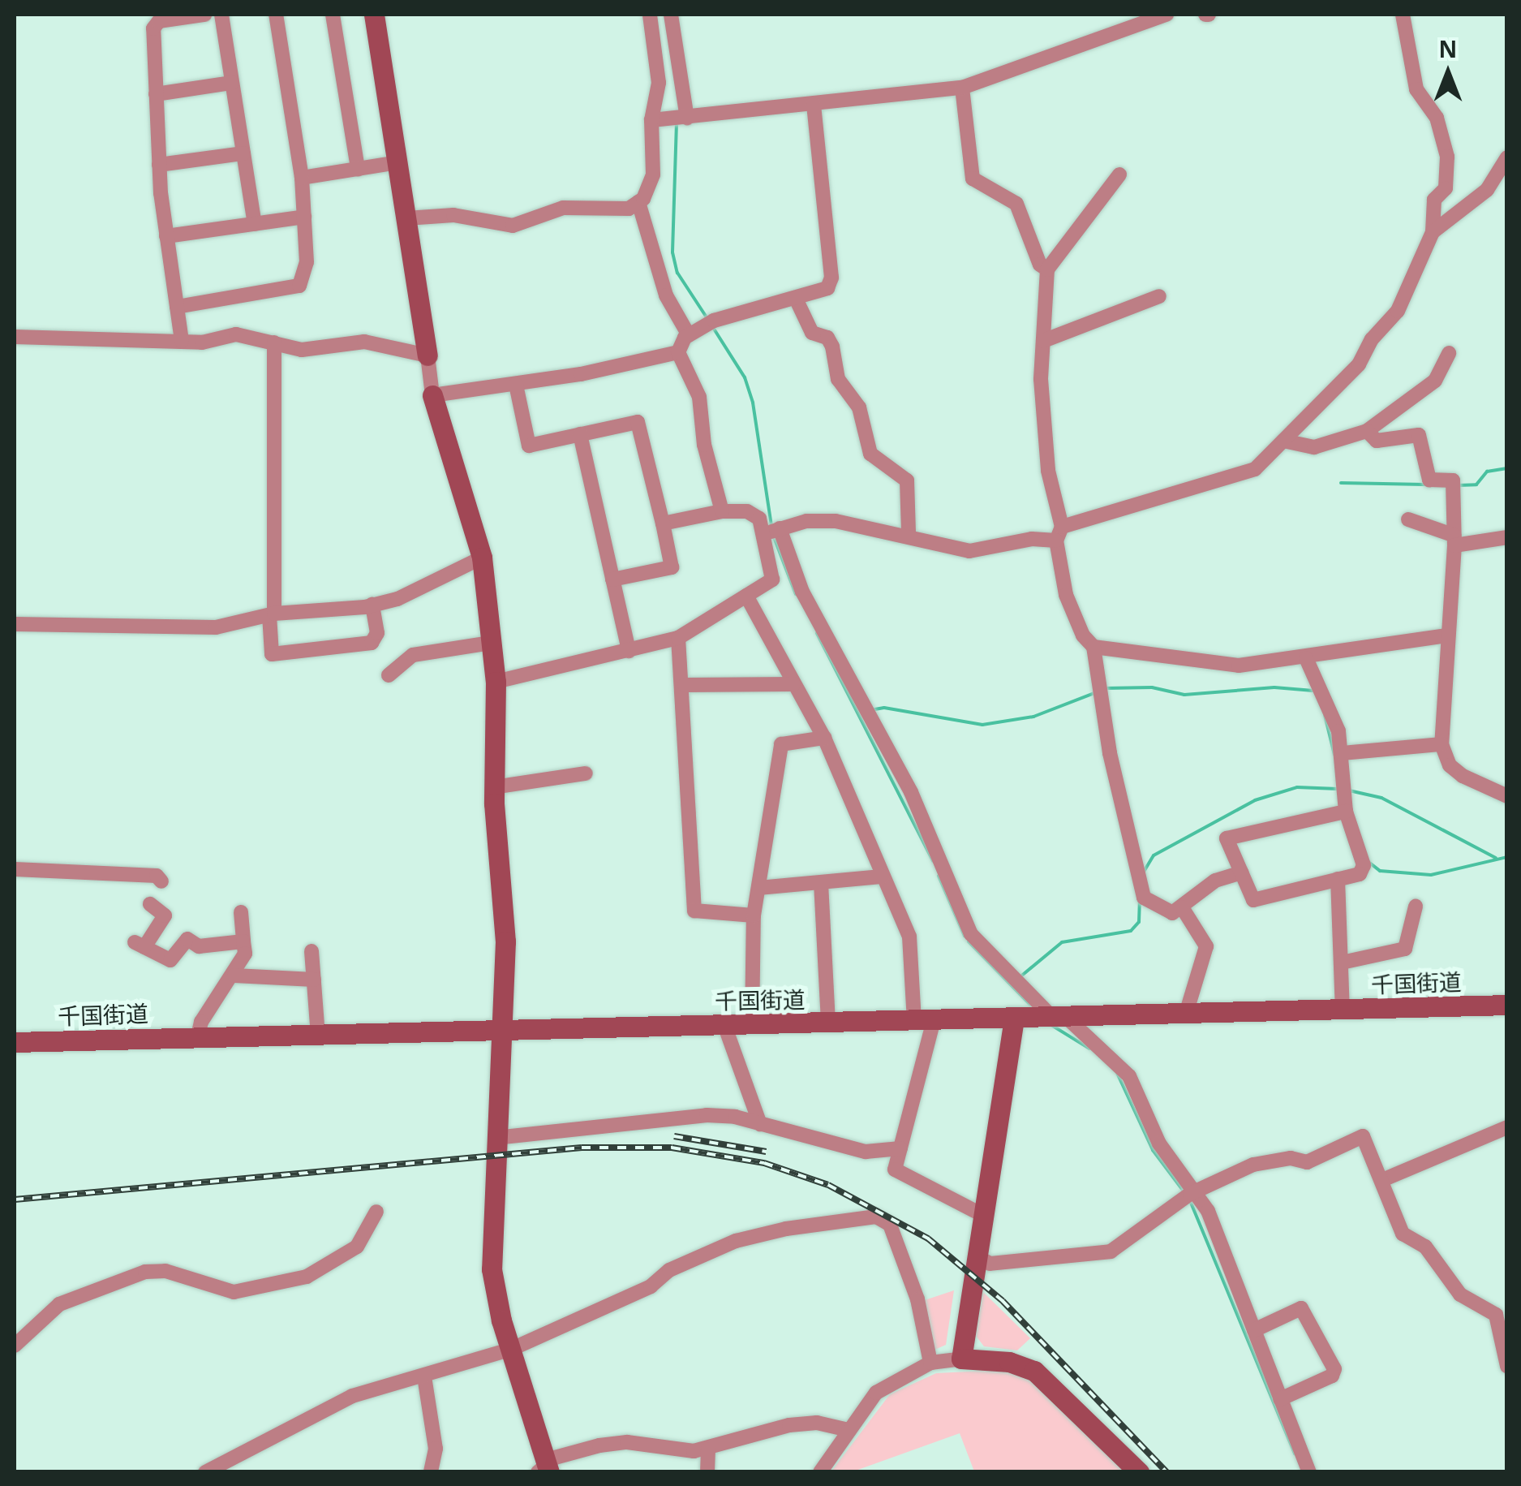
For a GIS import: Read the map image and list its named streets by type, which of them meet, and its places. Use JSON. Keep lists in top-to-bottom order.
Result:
{
  "streets": {
    "street": ["千国街道"]
  },
  "north": "top"
}
